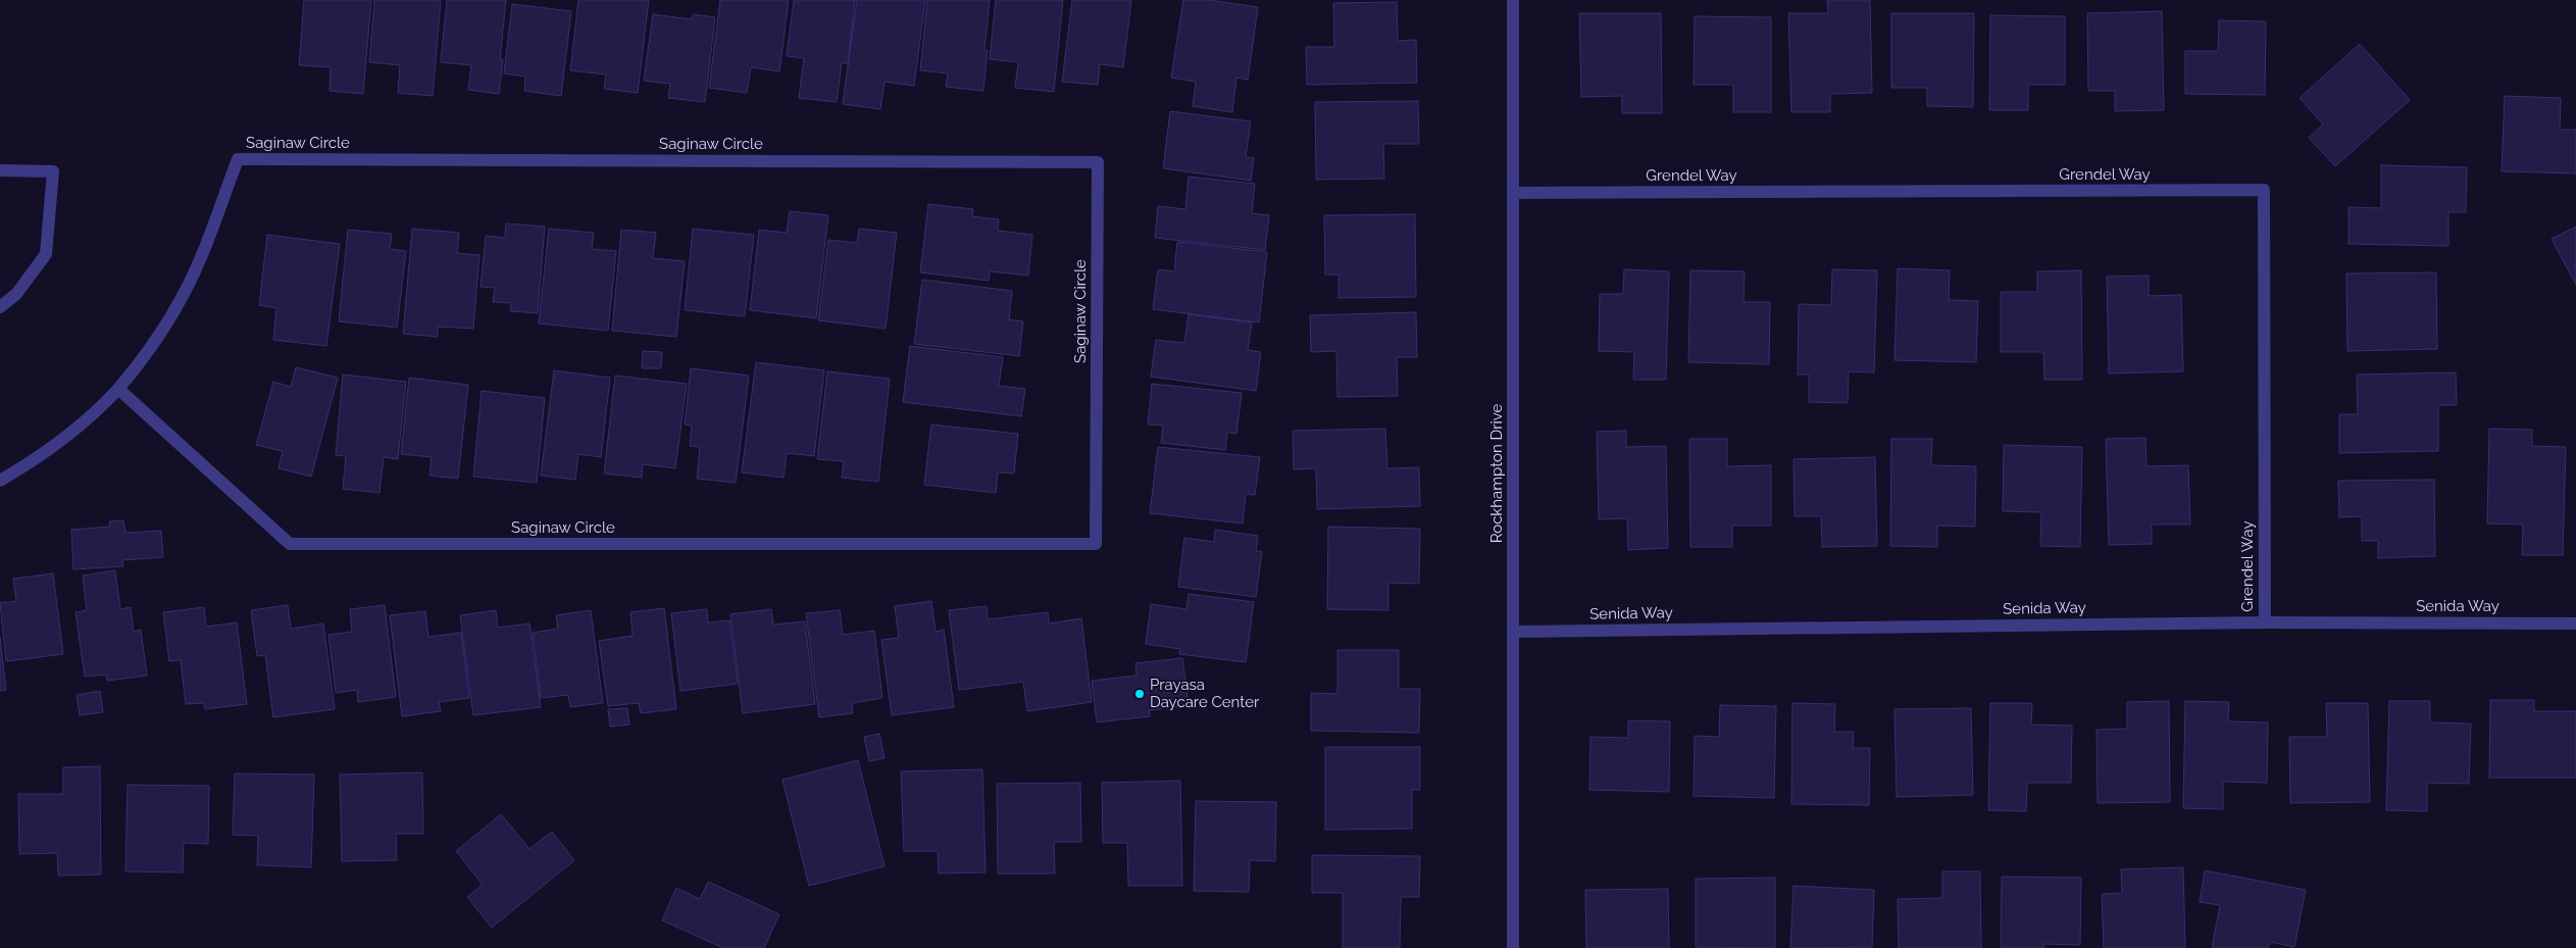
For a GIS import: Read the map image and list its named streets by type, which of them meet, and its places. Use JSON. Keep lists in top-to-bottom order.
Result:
{
  "streets": {
    "street": [
      "Saginaw Circle",
      "Grendel Way",
      "Rockhampton Drive",
      "Senida Way"
    ]
  },
  "crossings": [
    ["Grendel Way", "Rockhampton Drive"],
    ["Grendel Way", "Senida Way"],
    ["Rockhampton Drive", "Senida Way"]
  ],
  "places": ["Prayasa Daycare Center"]
}
